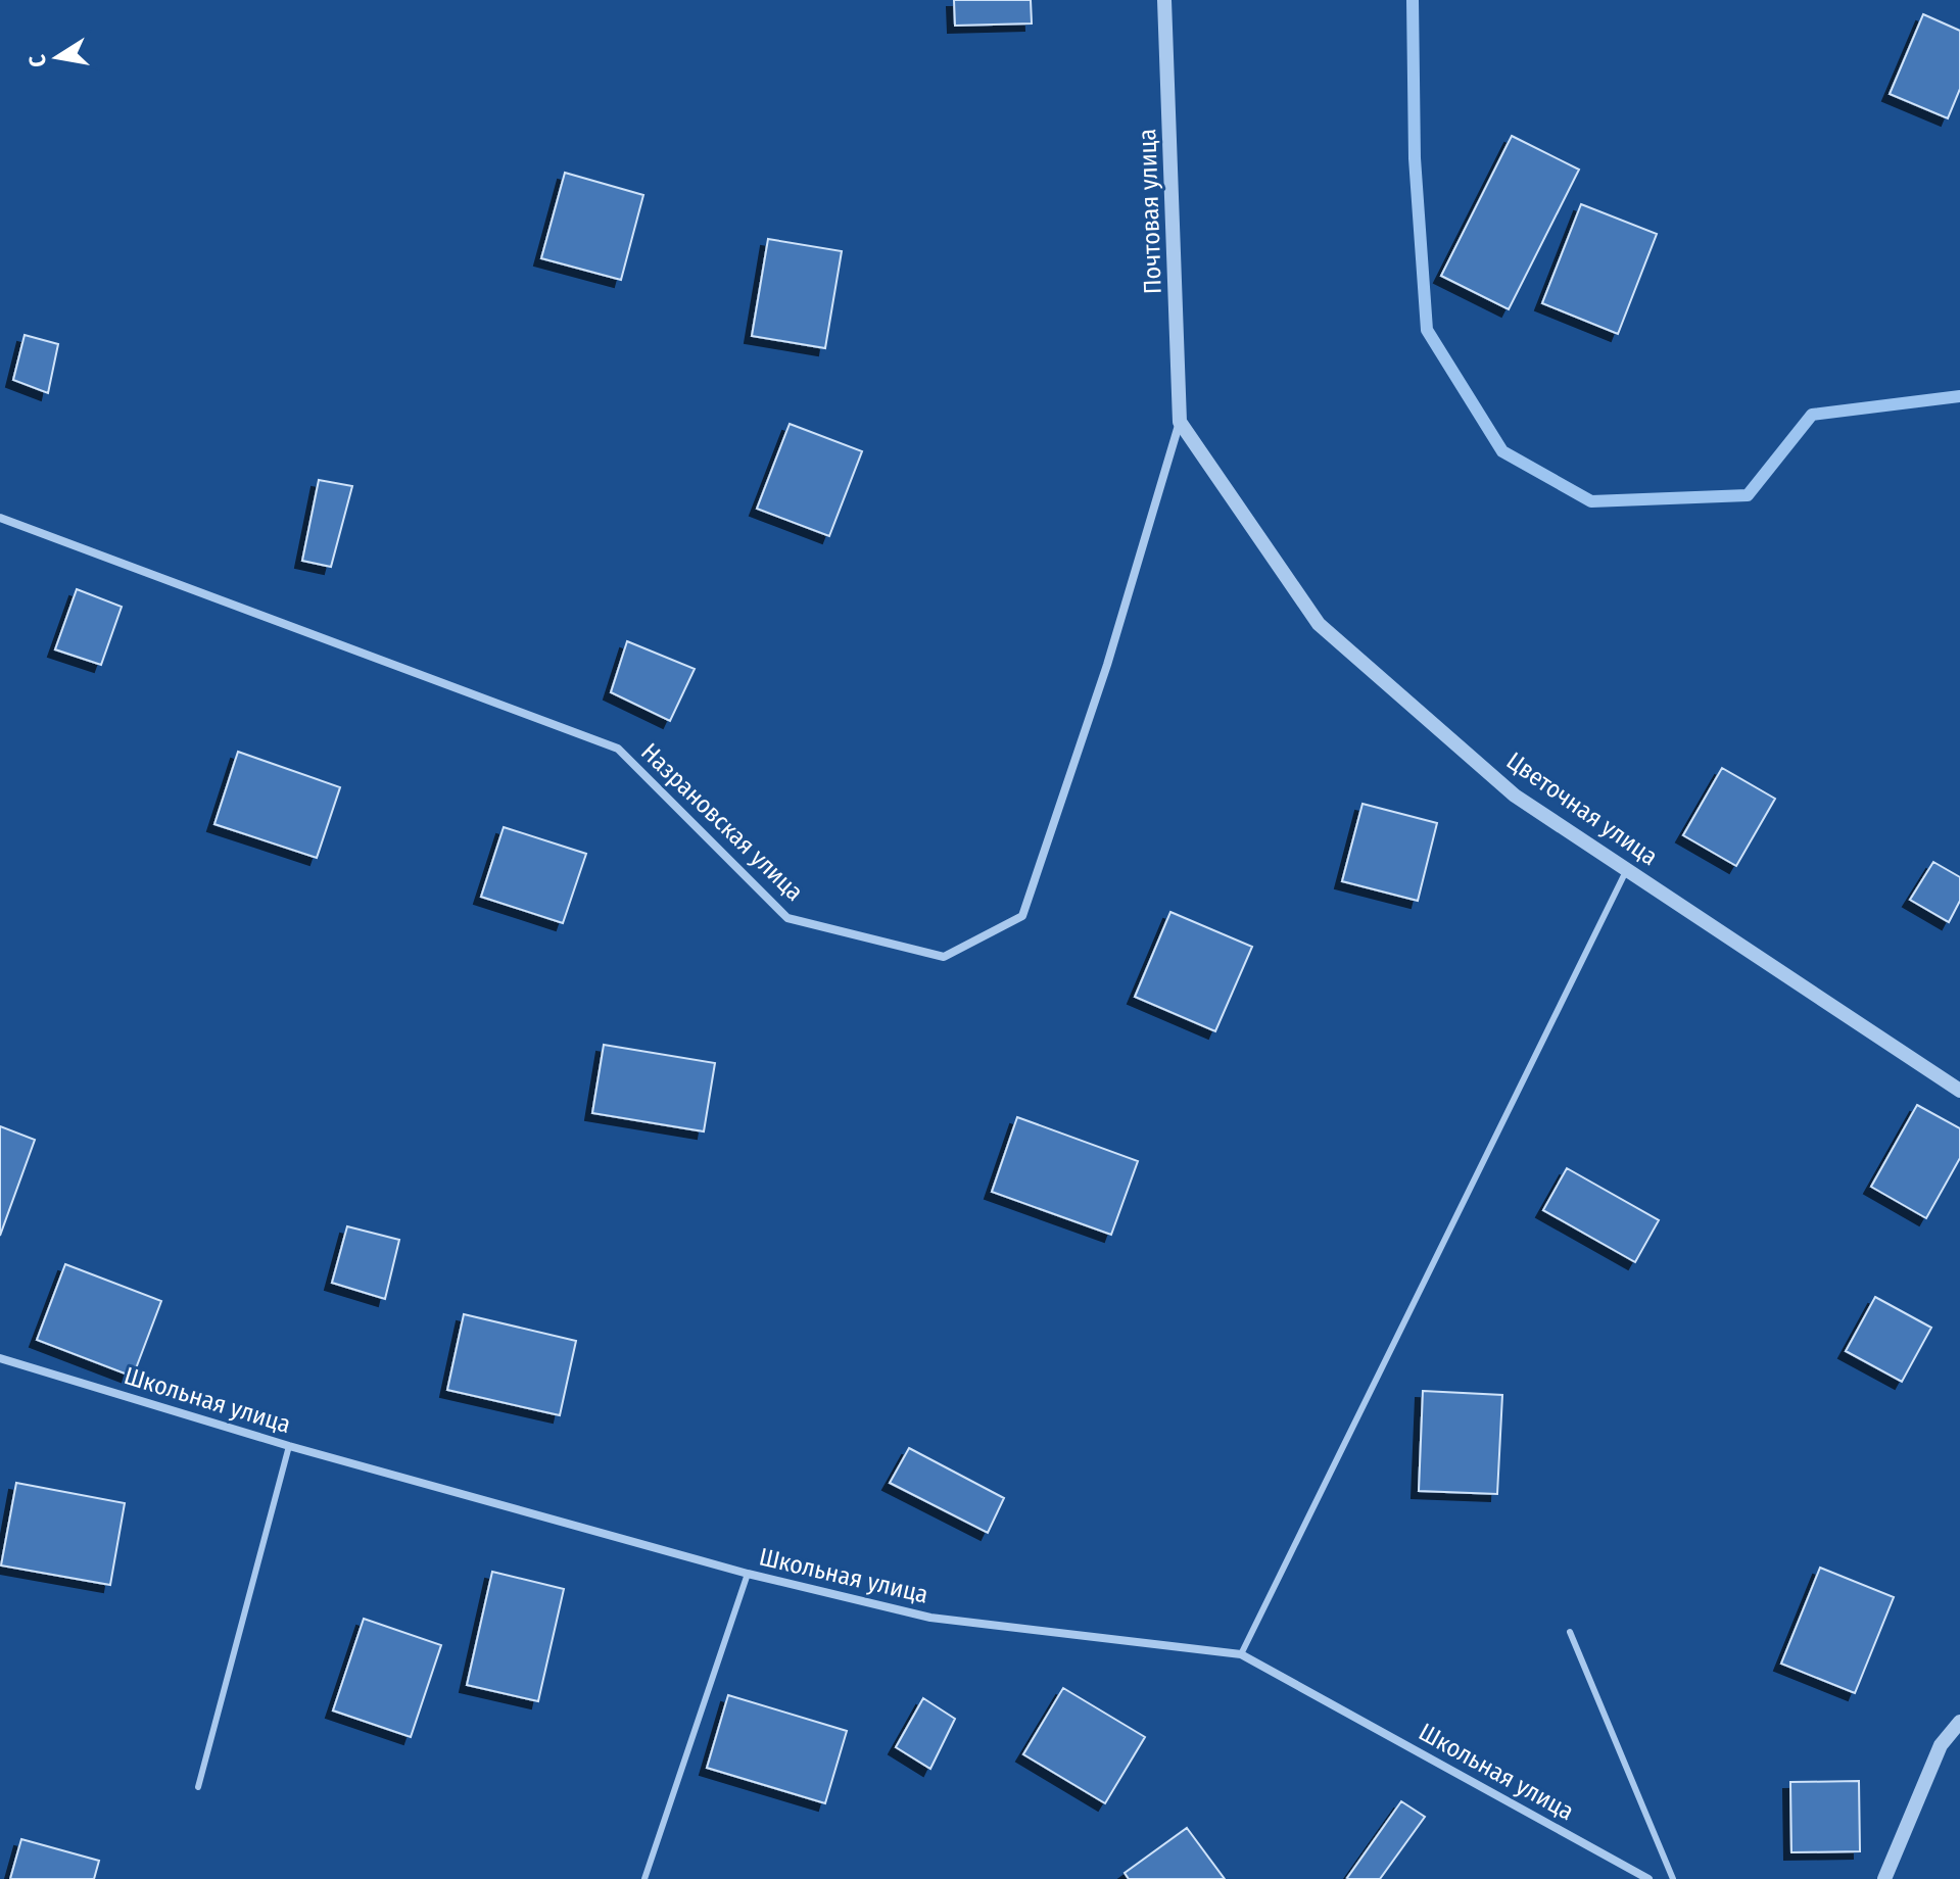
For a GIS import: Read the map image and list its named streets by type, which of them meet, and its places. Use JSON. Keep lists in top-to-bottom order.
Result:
{
  "streets": {
    "street": [
      "Почтовая улица",
      "Цветочная улица",
      "Назрановская улица",
      "Школьная улица"
    ]
  },
  "crossings": [
    ["Почтовая улица", "Цветочная улица"],
    ["Почтовая улица", "Назрановская улица"],
    ["Цветочная улица", "Назрановская улица"]
  ],
  "north": "left"
}
